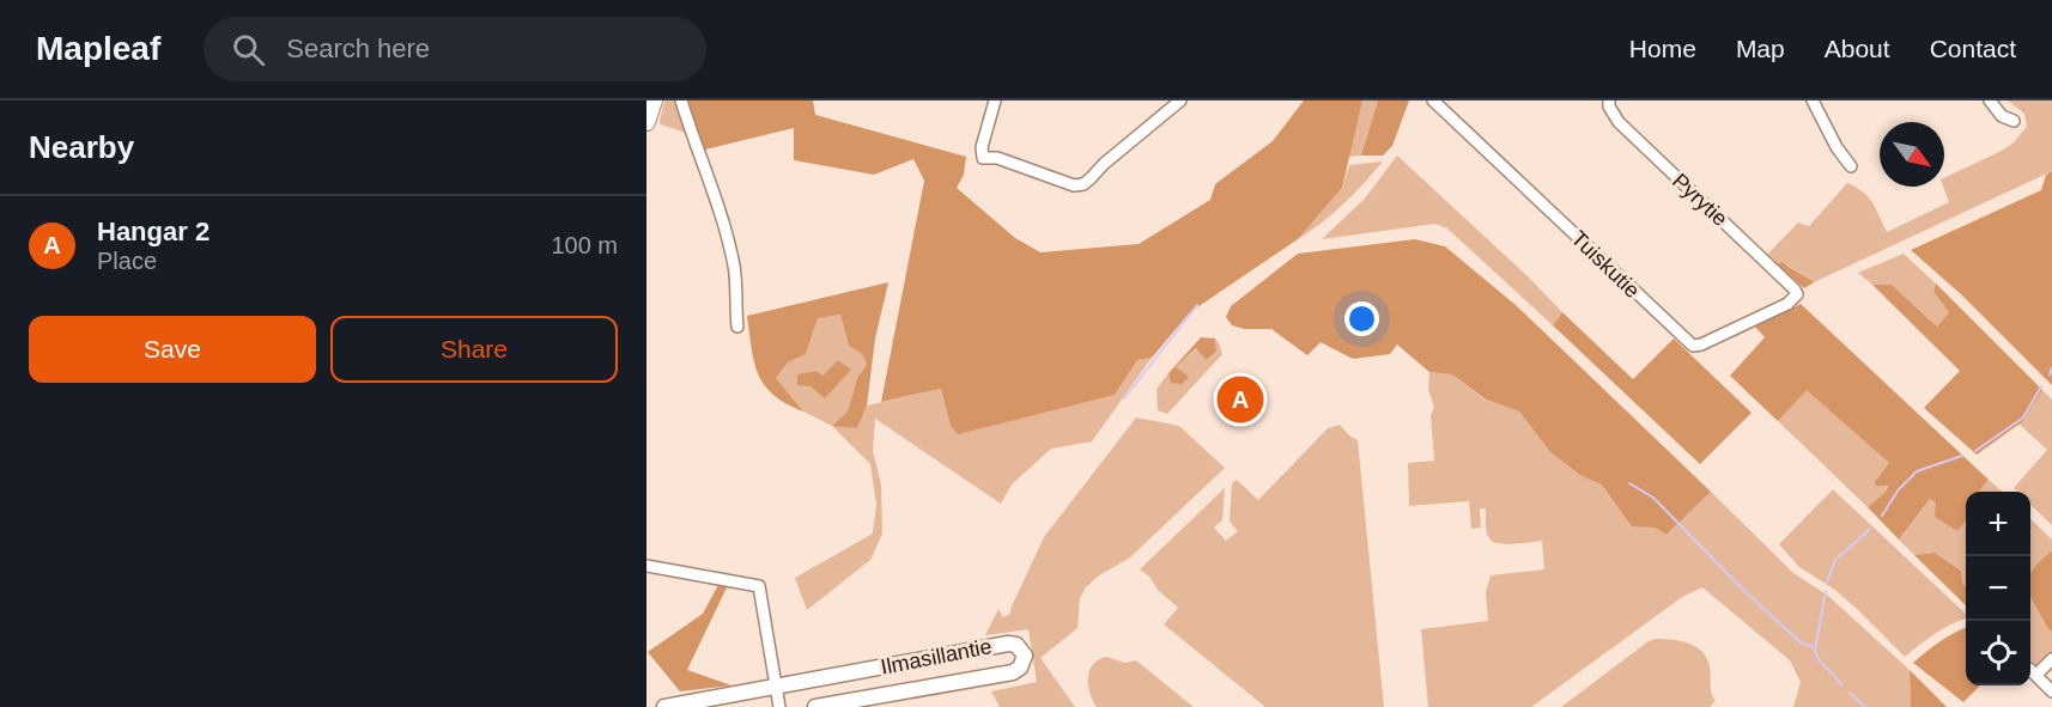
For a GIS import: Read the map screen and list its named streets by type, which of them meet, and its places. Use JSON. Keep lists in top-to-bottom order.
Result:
{
  "streets": {
    "main road": ["Ilmasillantie"],
    "street": ["Pyrytie", "Tuiskutie"]
  },
  "crossings": [
    ["Pyrytie", "Tuiskutie"]
  ],
  "north": "bottom right",
  "page": {
    "header": "Mapleaf",
    "search": "Search here",
    "nav": [
      "Home",
      "Map",
      "About",
      "Contact"
    ],
    "heading": "Nearby",
    "list": [
      {
        "mark": "A",
        "name": "Hangar 2",
        "note": "Place",
        "value": "100 m"
      }
    ],
    "buttons": ["Save", "Share"],
    "pins": "A",
    "map_buttons": ["+", "−"]
  }
}
